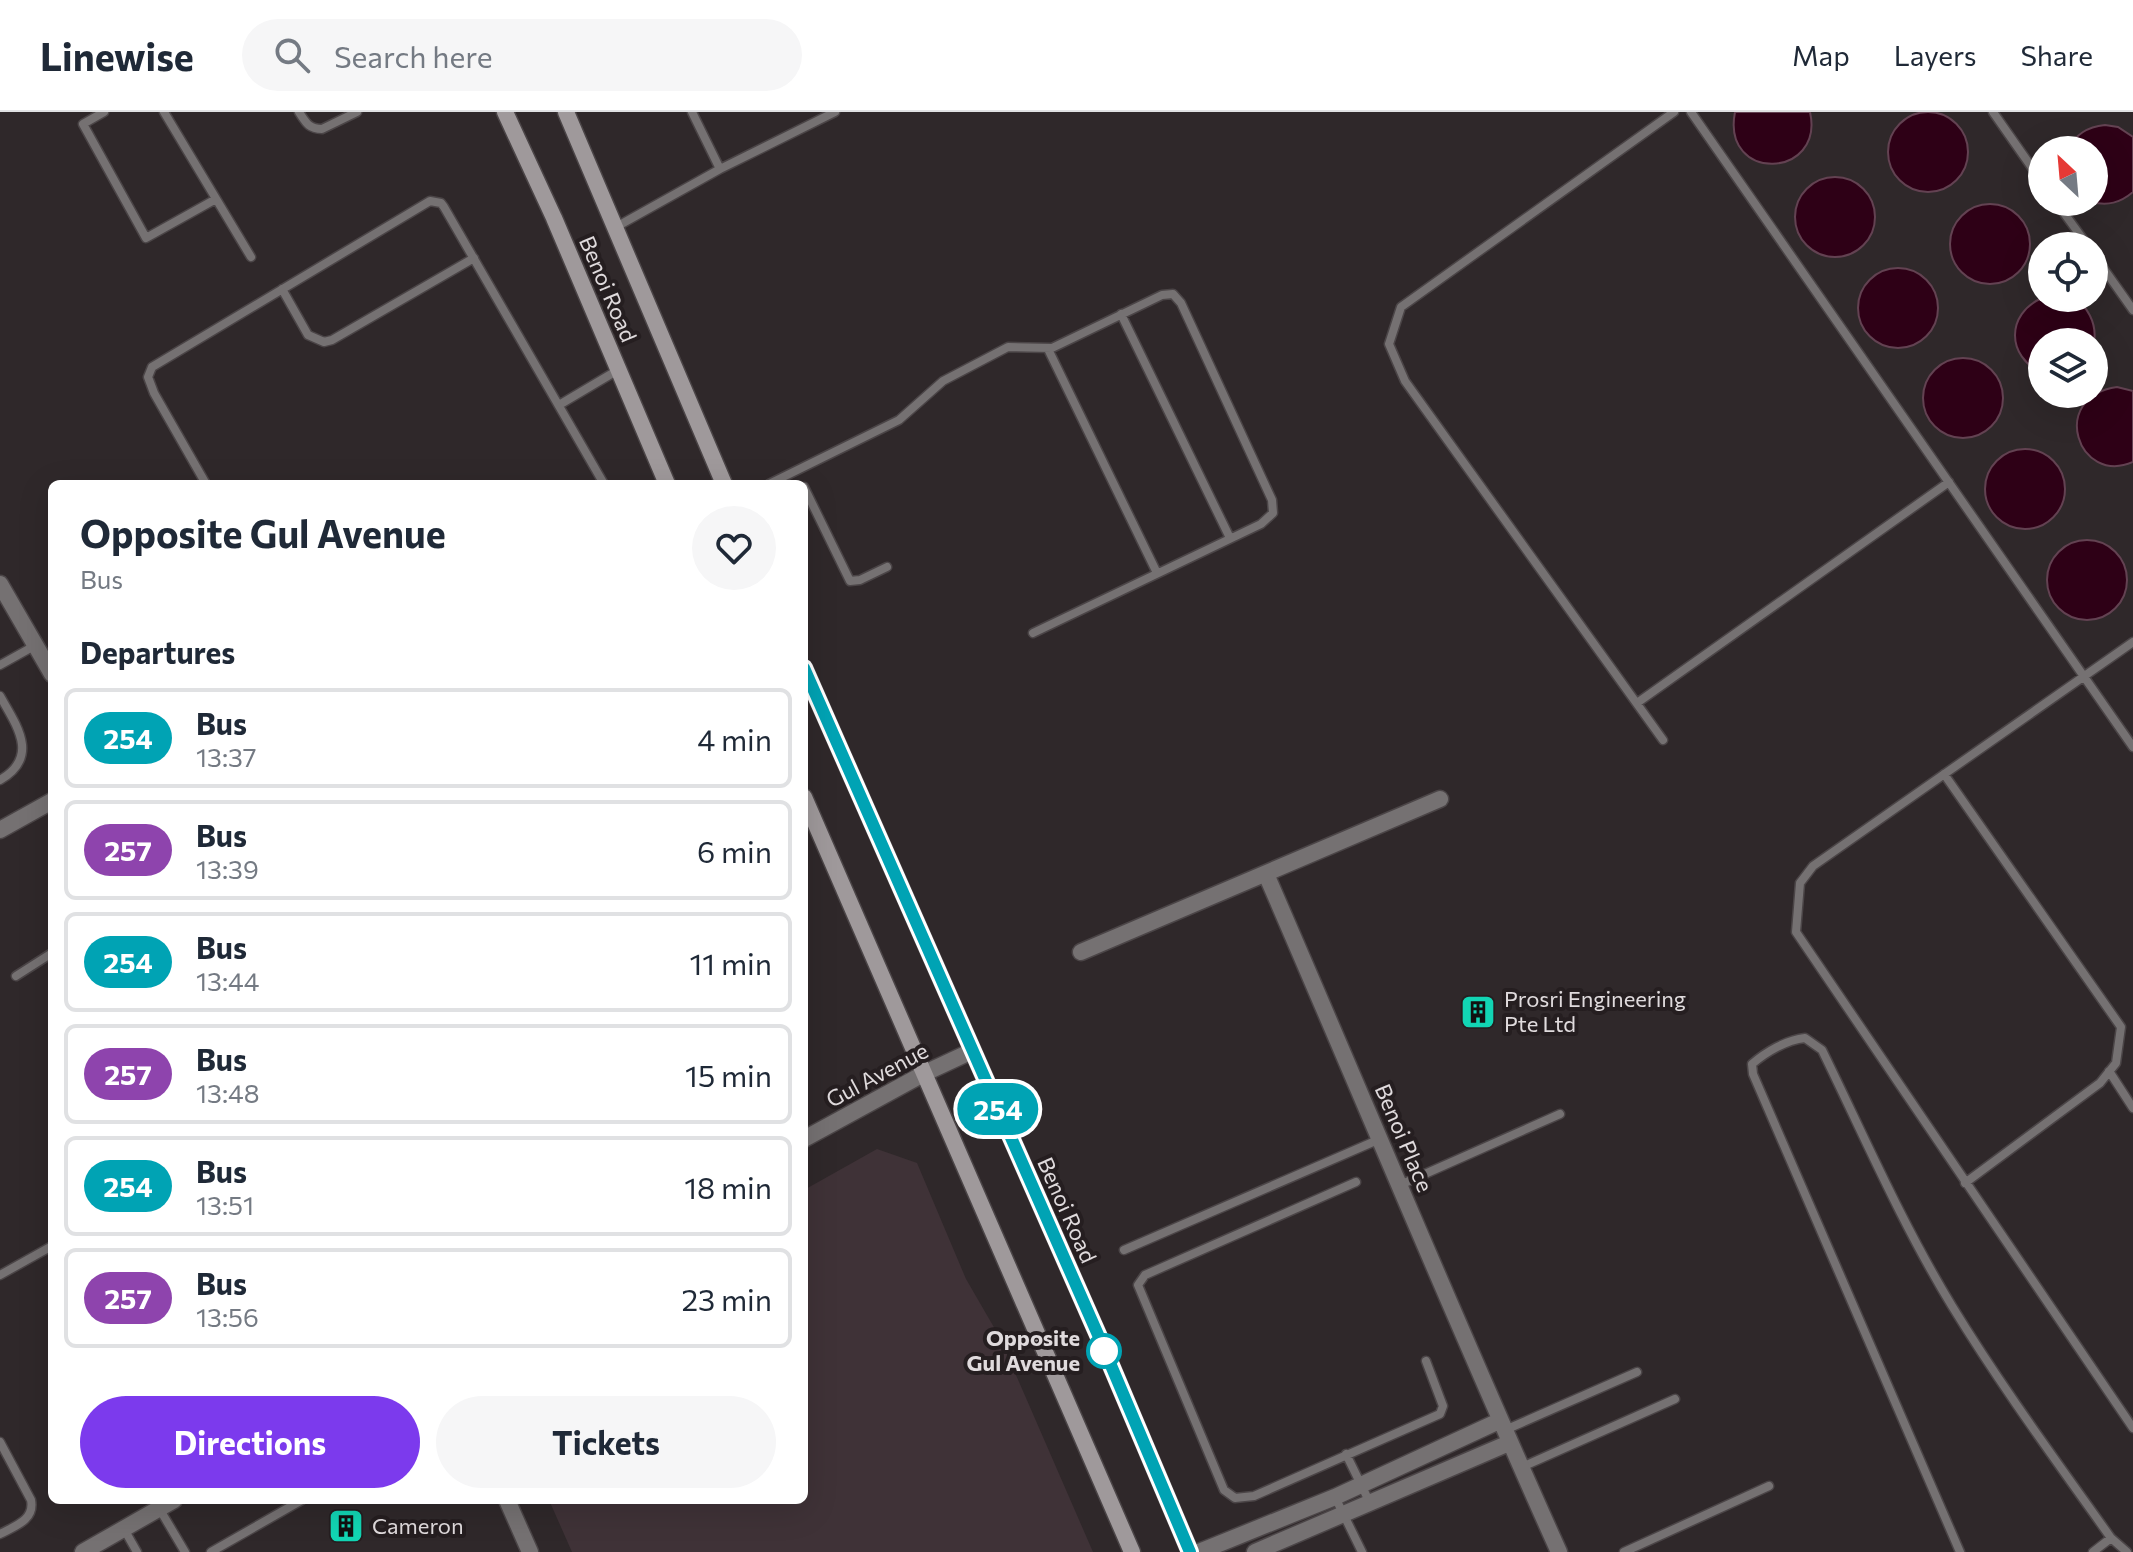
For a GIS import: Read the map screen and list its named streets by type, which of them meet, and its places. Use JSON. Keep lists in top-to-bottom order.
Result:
{
  "streets": {
    "main road": ["Benoi Road"],
    "street": ["Gul Avenue", "Benoi Place"]
  },
  "crossings": [
    ["Benoi Road", "Gul Avenue"]
  ],
  "places": {
    "building": ["Prosri Engineering Pte Ltd", "Cameron"],
    "other": ["Opposite Gul Avenue"]
  },
  "lines": ["bus line 254"],
  "north": "top left",
  "page": {
    "header": "Linewise",
    "search": "Search here",
    "nav": ["Map", "Layers", "Share"],
    "on_map": "254",
    "heading": [
      ["Opposite Gul Avenue", "Bus"],
      "Departures"
    ],
    "list": [
      {
        "mark": "254",
        "name": "Bus",
        "note": "13:37",
        "value": "4 min"
      },
      {
        "mark": "257",
        "name": "Bus",
        "note": "13:39",
        "value": "6 min"
      },
      {
        "mark": "254",
        "name": "Bus",
        "note": "13:44",
        "value": "11 min"
      },
      {
        "mark": "257",
        "name": "Bus",
        "note": "13:48",
        "value": "15 min"
      },
      {
        "mark": "254",
        "name": "Bus",
        "note": "13:51",
        "value": "18 min"
      },
      {
        "mark": "257",
        "name": "Bus",
        "note": "13:56",
        "value": "23 min"
      }
    ],
    "buttons": ["Directions", "Tickets"]
  }
}
